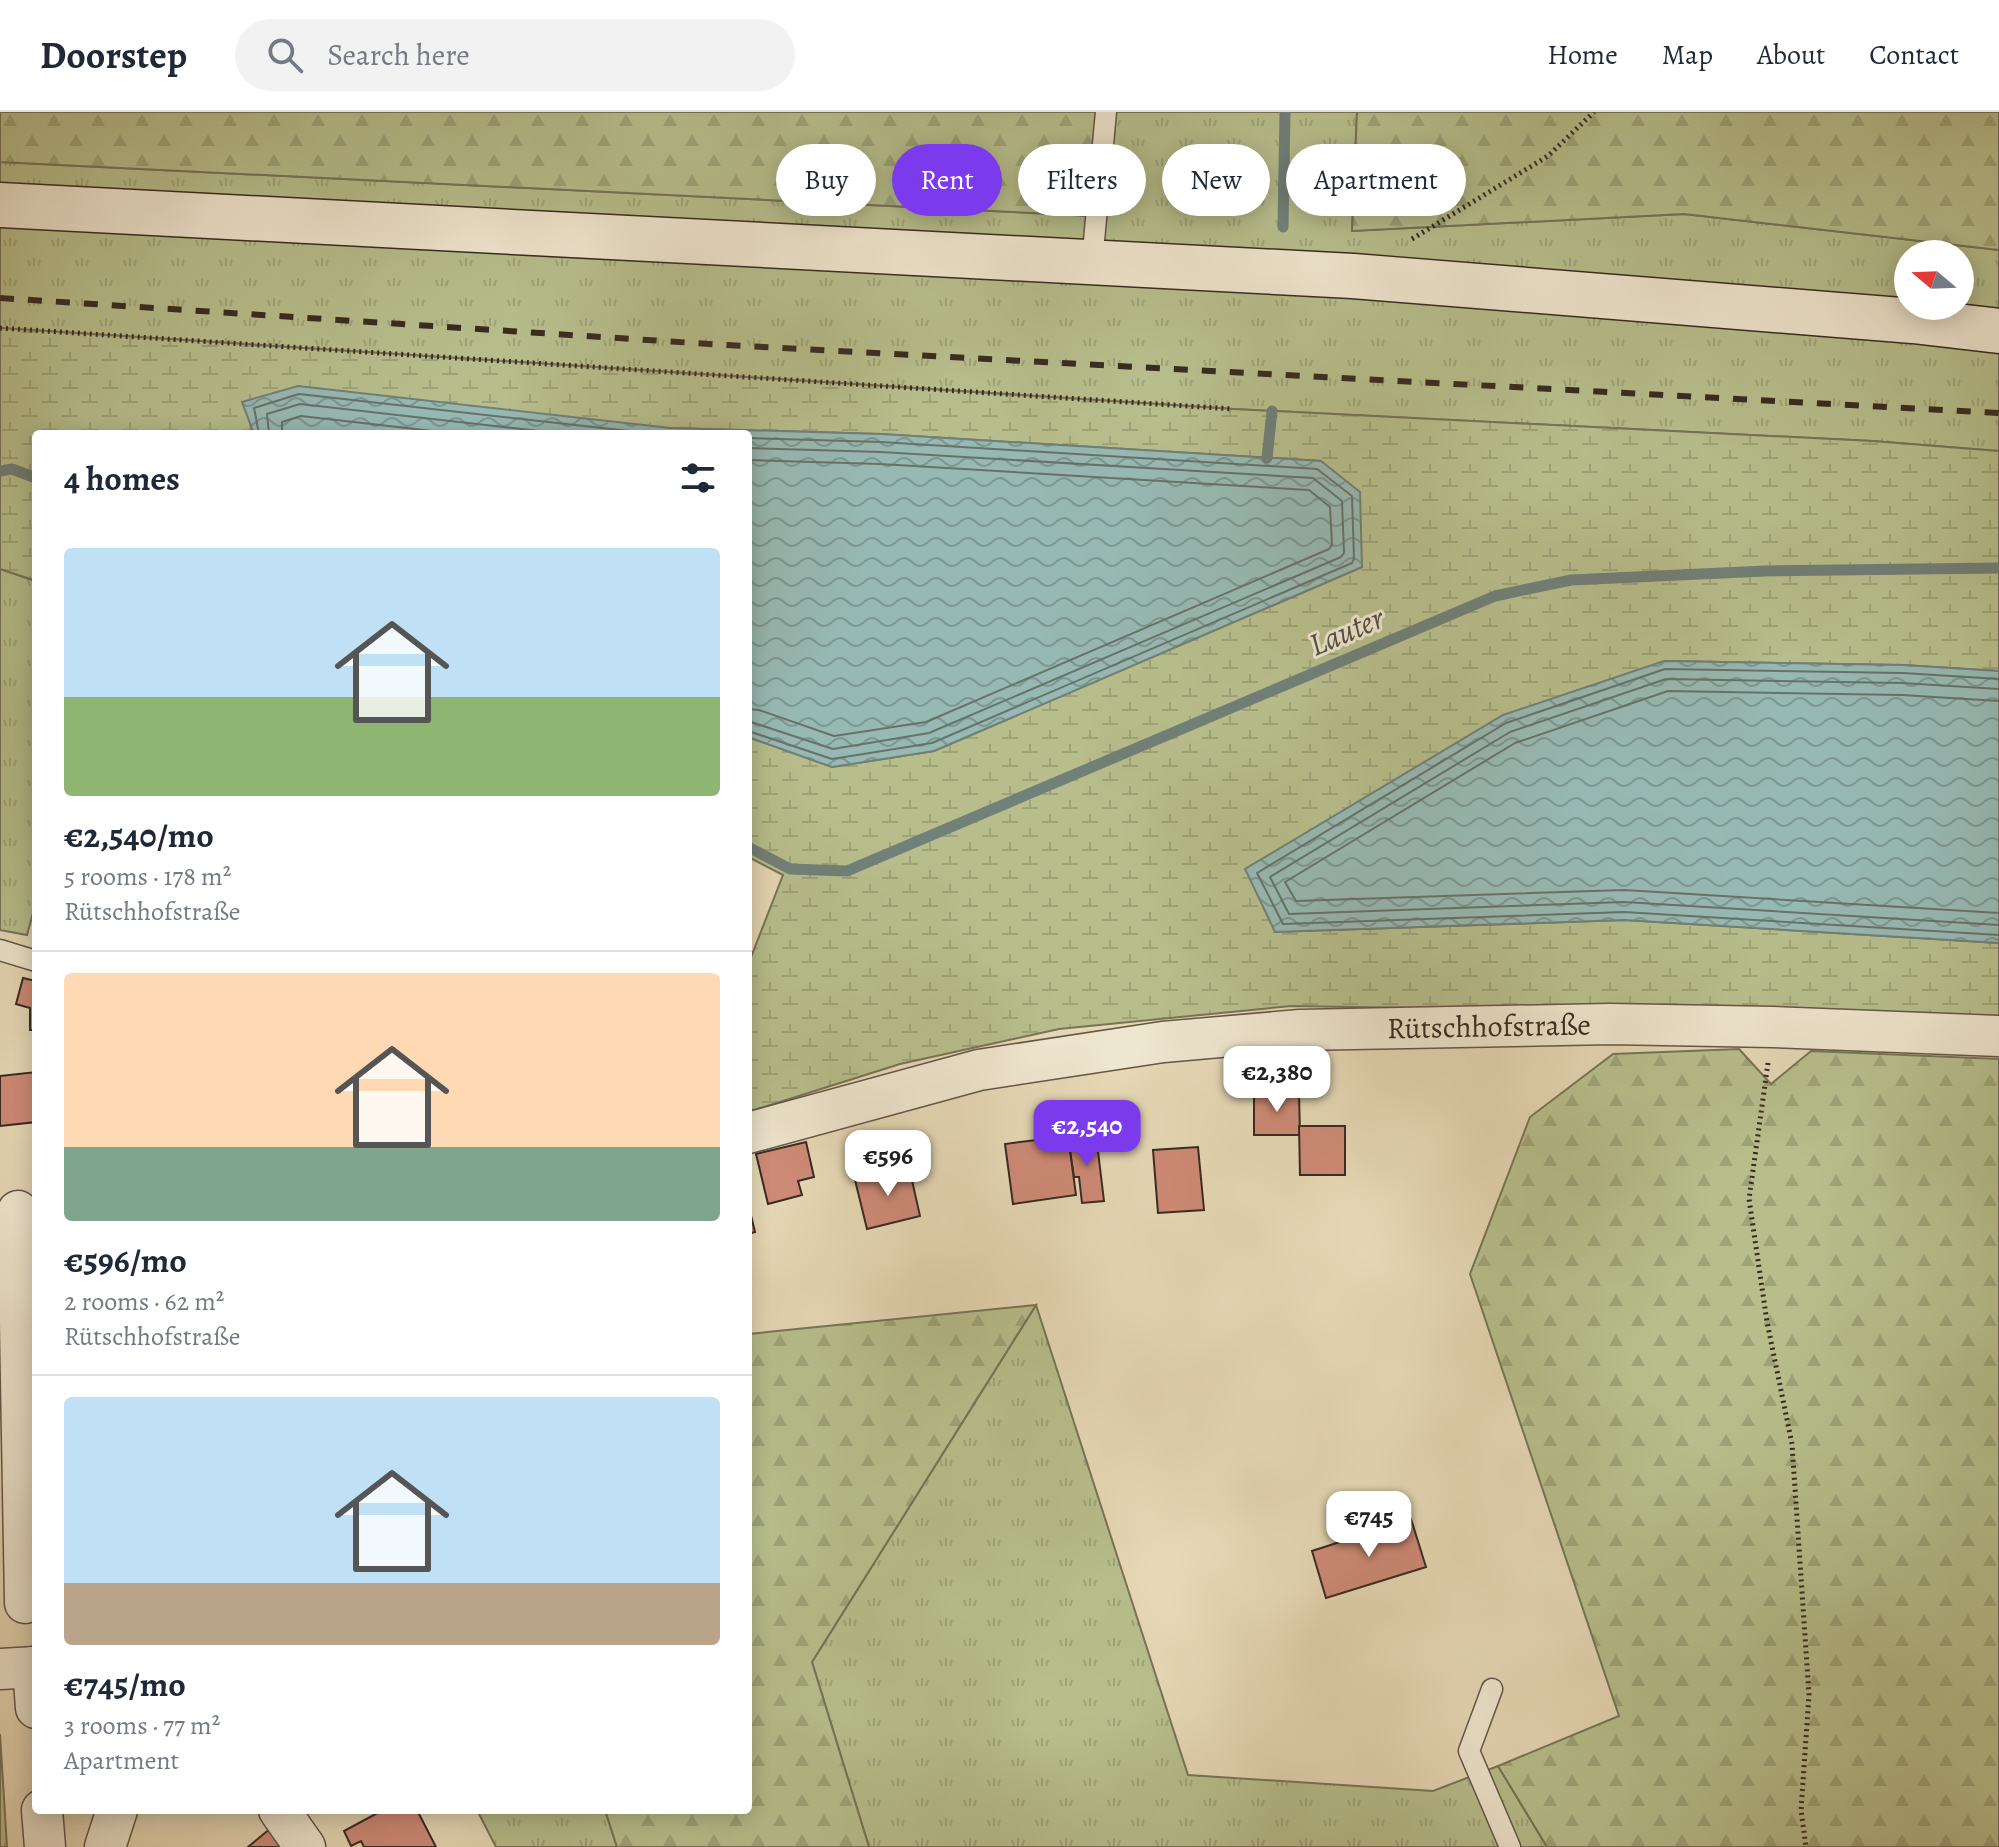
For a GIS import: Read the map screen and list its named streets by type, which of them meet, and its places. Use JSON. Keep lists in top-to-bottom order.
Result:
{
  "streets": {
    "street": ["Rütschhofstraße"]
  },
  "water": ["Lauter"],
  "north": "left",
  "page": {
    "header": "Doorstep",
    "search": "Search here",
    "nav": [
      "Home",
      "Map",
      "About",
      "Contact"
    ],
    "chip": [
      "Buy",
      "Rent",
      "Filters",
      "New",
      "Apartment"
    ],
    "heading": "4 homes",
    "list": [
      {
        "name": "€2,540/mo",
        "note": "5 rooms · 178 m² · Rütschhofstraße"
      },
      {
        "name": "€596/mo",
        "note": "2 rooms · 62 m² · Rütschhofstraße"
      },
      {
        "name": "€745/mo",
        "note": "3 rooms · 77 m² · Apartment"
      }
    ],
    "price": [
      "€2,380",
      "€2,540",
      "€596",
      "€745"
    ]
  }
}
